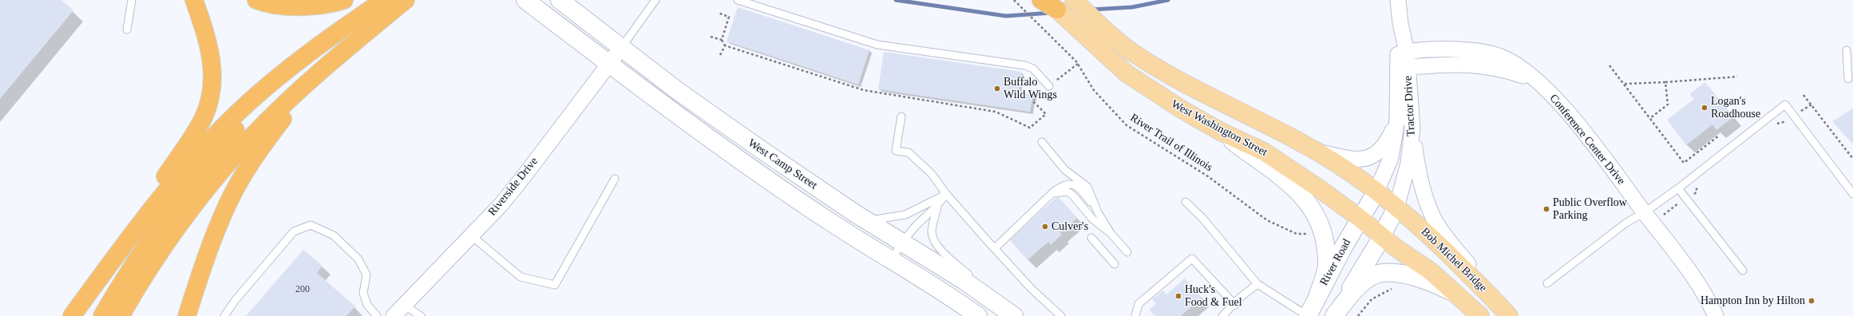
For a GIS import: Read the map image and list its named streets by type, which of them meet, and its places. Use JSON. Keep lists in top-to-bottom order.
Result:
{
  "streets": {
    "main road": [
      "Tractor Drive",
      "West Washington Street",
      "West Camp Street",
      "Bob Michel Bridge",
      "River Road"
    ],
    "street": ["Conference Center Drive", "Riverside Drive"],
    "path": ["River Trail of Illinois"]
  },
  "crossings": [
    ["Tractor Drive", "West Washington Street"],
    ["Tractor Drive", "Conference Center Drive"],
    ["Tractor Drive", "Bob Michel Bridge"],
    ["Tractor Drive", "River Road"],
    ["West Washington Street", "Bob Michel Bridge"],
    ["West Washington Street", "River Road"],
    ["West Camp Street", "Riverside Drive"]
  ],
  "places": [
    "Buffalo Wild Wings",
    "Logan's Roadhouse",
    "Public Overflow Parking",
    "Culver's",
    "Huck's Food & Fuel",
    "Hampton Inn by Hilton"
  ],
  "house_numbers": ["200"]
}
